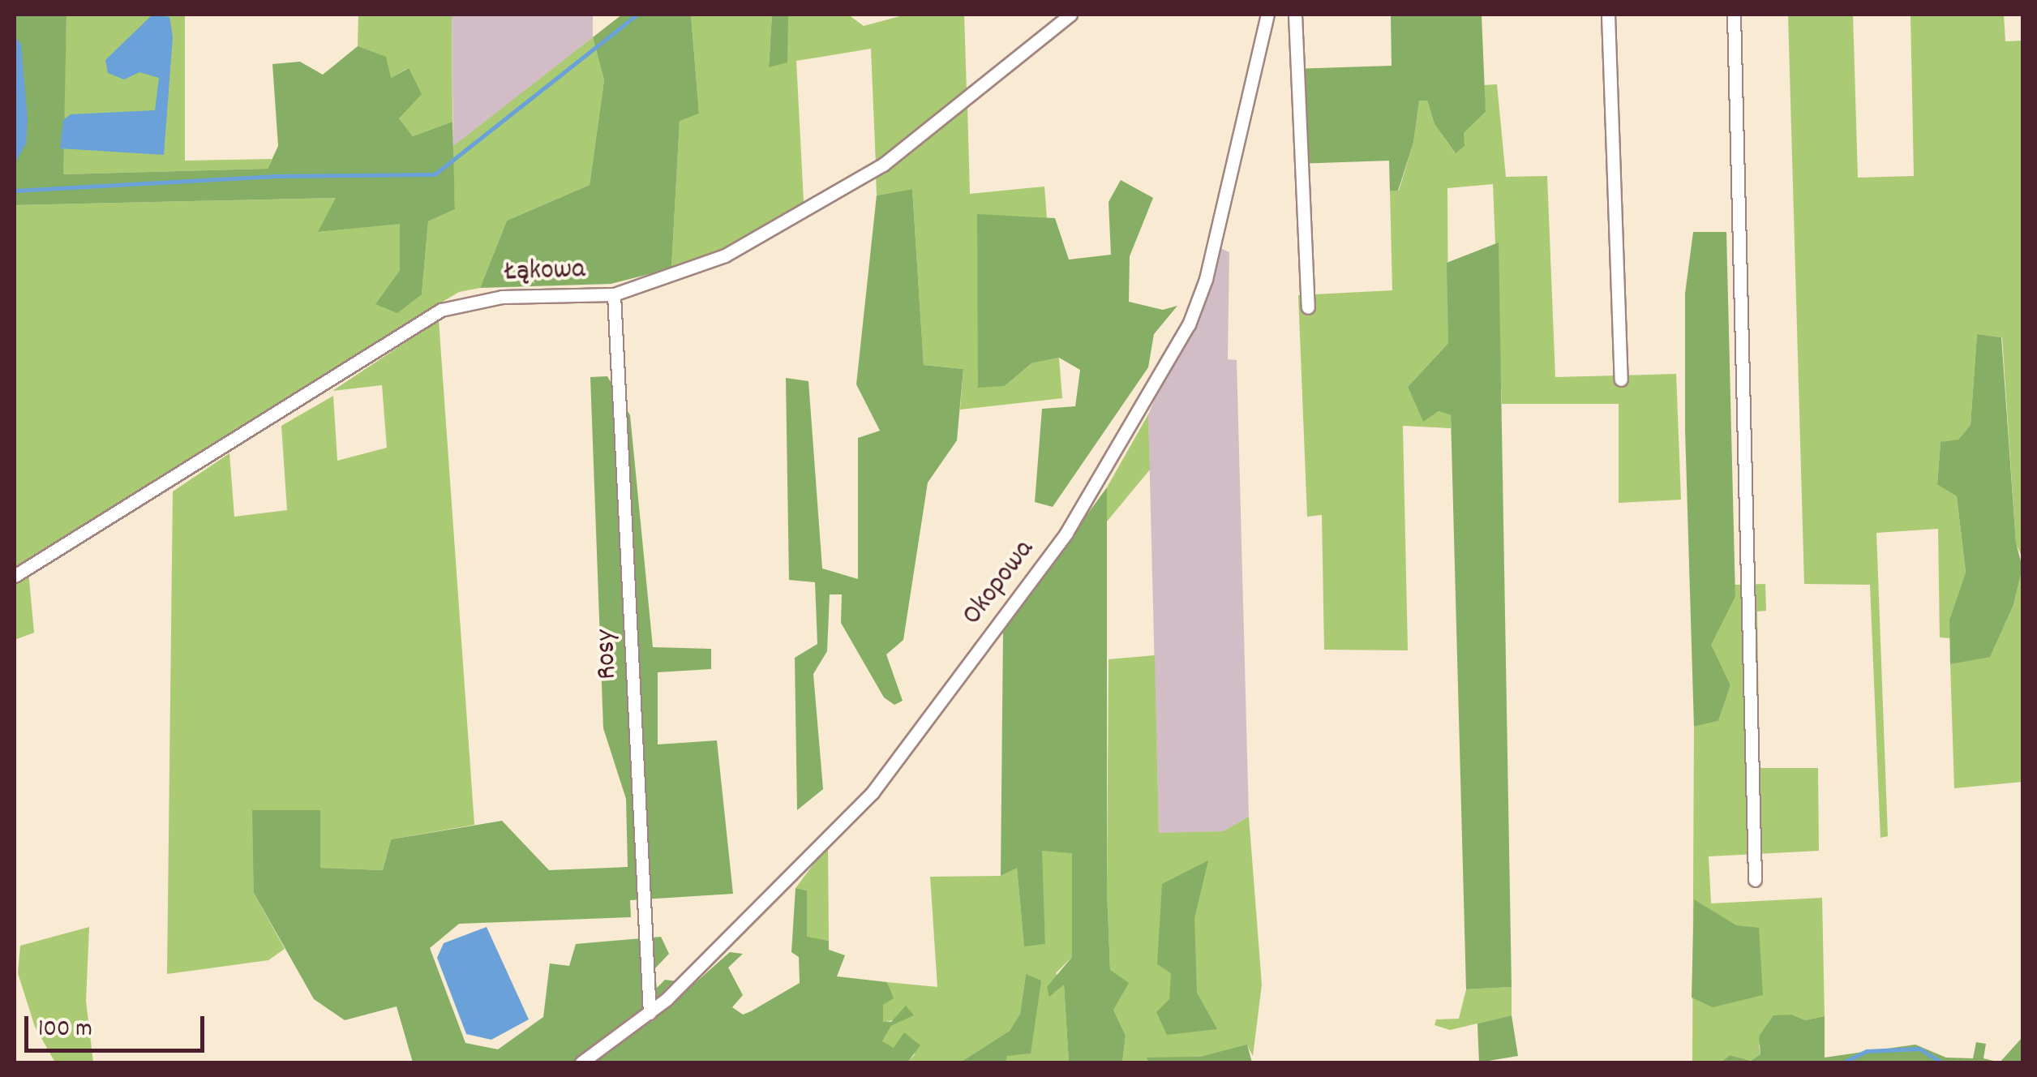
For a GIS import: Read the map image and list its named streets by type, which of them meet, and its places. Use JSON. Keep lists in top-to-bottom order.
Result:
{
  "streets": {
    "street": ["Łąkowa", "Okopowa", "Rosy"]
  },
  "crossings": [
    ["Łąkowa", "Rosy"],
    ["Okopowa", "Rosy"]
  ],
  "scale_bar": "100 m"
}
